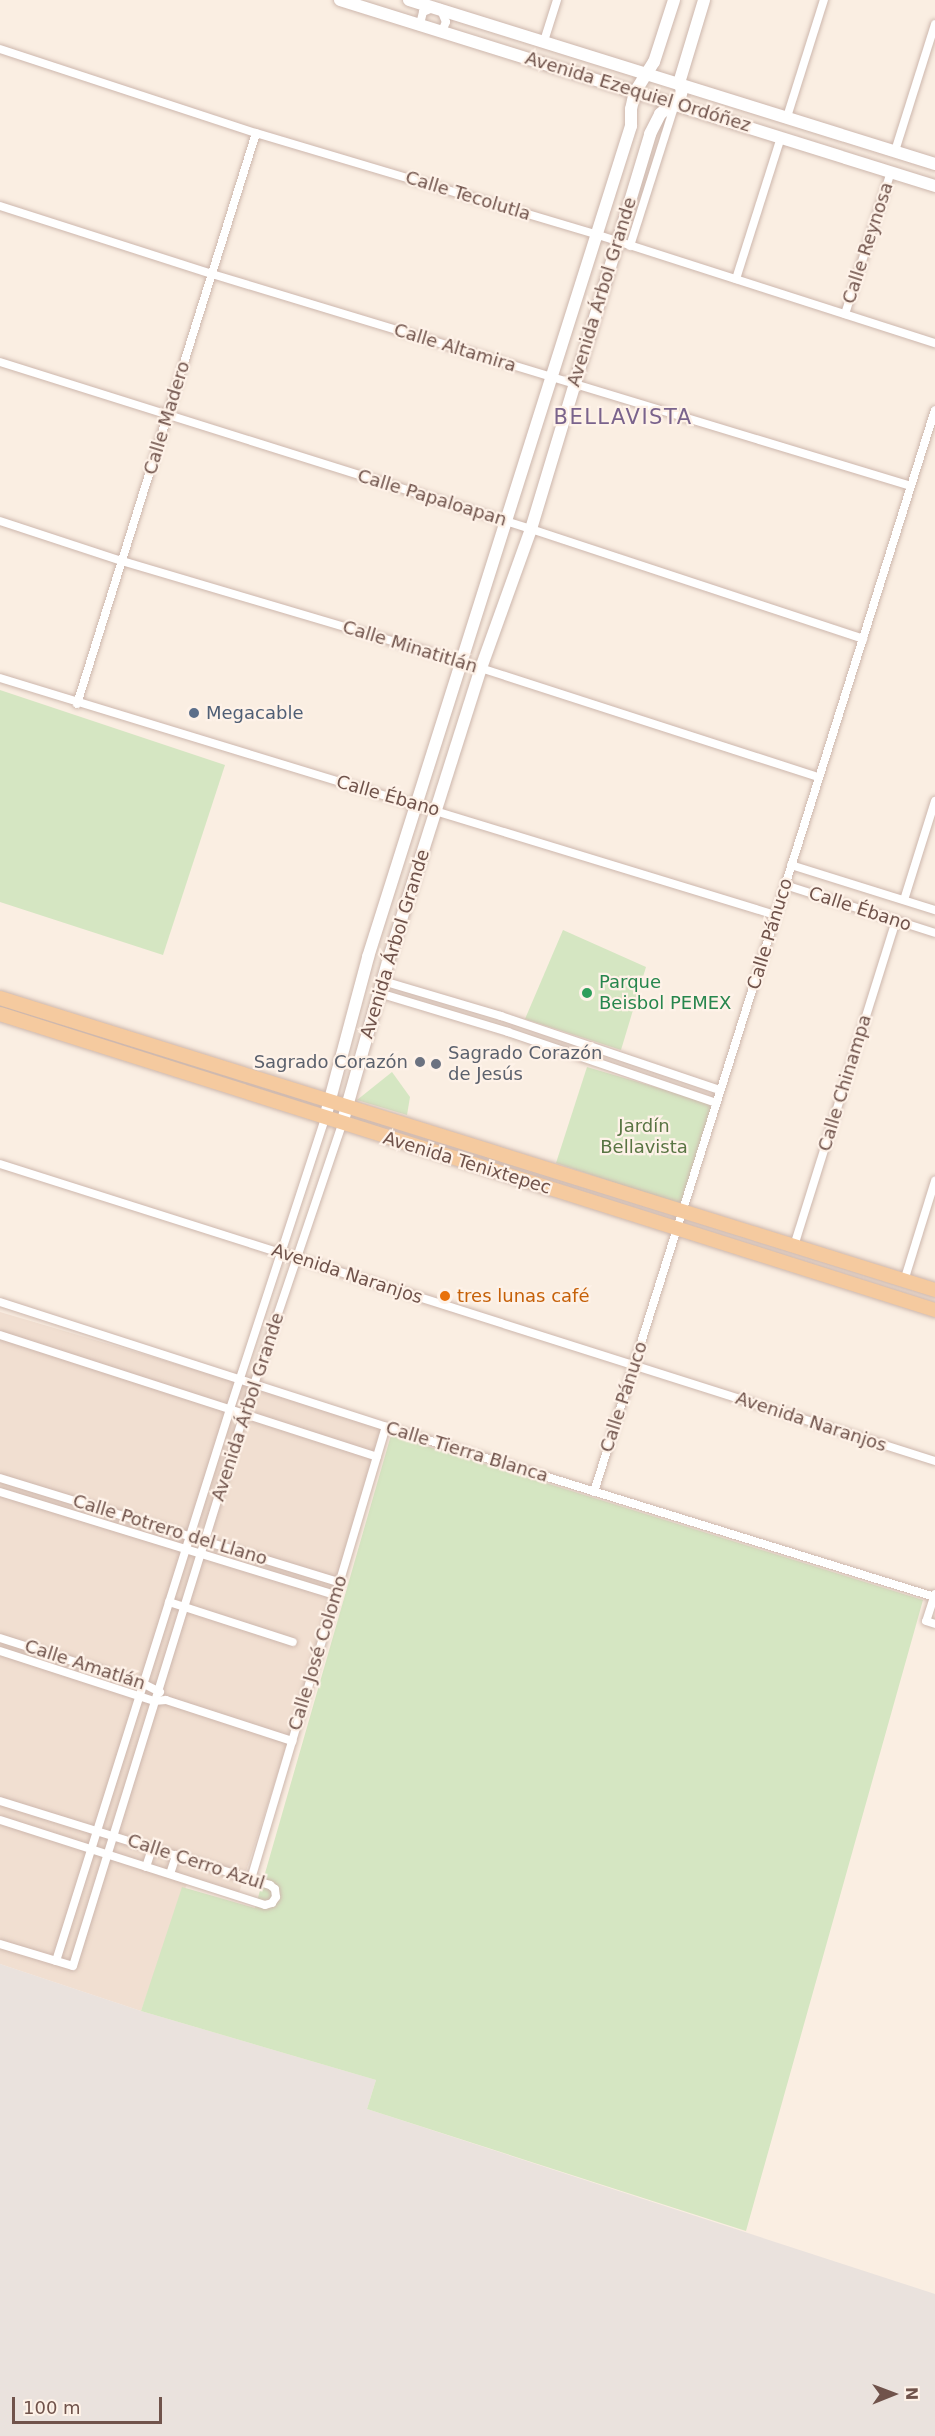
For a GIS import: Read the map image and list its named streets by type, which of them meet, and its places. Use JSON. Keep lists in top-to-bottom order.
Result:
{
  "streets": {
    "main road": ["Avenida Tenixtepec"],
    "street": [
      "Avenida Ezequiel Ordóñez",
      "Calle Tecolutla",
      "Calle Reynosa",
      "Avenida Árbol Grande",
      "Calle Altamira",
      "Calle Madero",
      "Calle Papaloapan",
      "Calle Minatitlán",
      "Calle Ébano",
      "Calle Pánuco",
      "Calle Chinampa",
      "Avenida Naranjos",
      "Calle Tierra Blanca",
      "Calle Potrero del Llano",
      "Calle José Colomo",
      "Calle Amatlán",
      "Calle Cerro Azul"
    ]
  },
  "crossings": [
    ["Avenida Ezequiel Ordóñez", "Calle Reynosa"],
    ["Avenida Ezequiel Ordóñez", "Avenida Árbol Grande"],
    ["Calle Tecolutla", "Calle Reynosa"],
    ["Calle Tecolutla", "Avenida Árbol Grande"],
    ["Calle Tecolutla", "Calle Madero"],
    ["Avenida Árbol Grande", "Calle Altamira"],
    ["Avenida Árbol Grande", "Calle Papaloapan"],
    ["Avenida Árbol Grande", "Calle Minatitlán"],
    ["Avenida Árbol Grande", "Calle Ébano"],
    ["Avenida Árbol Grande", "Avenida Tenixtepec"],
    ["Avenida Árbol Grande", "Avenida Naranjos"],
    ["Avenida Árbol Grande", "Calle Tierra Blanca"],
    ["Avenida Árbol Grande", "Calle Potrero del Llano"],
    ["Avenida Árbol Grande", "Calle Amatlán"],
    ["Avenida Árbol Grande", "Calle Cerro Azul"],
    ["Calle Altamira", "Calle Madero"],
    ["Calle Altamira", "Calle Pánuco"],
    ["Calle Madero", "Calle Papaloapan"],
    ["Calle Madero", "Calle Minatitlán"],
    ["Calle Madero", "Calle Ébano"],
    ["Calle Papaloapan", "Calle Pánuco"],
    ["Calle Minatitlán", "Calle Pánuco"],
    ["Calle Ébano", "Calle Pánuco"],
    ["Calle Ébano", "Calle Chinampa"],
    ["Calle Pánuco", "Avenida Tenixtepec"],
    ["Calle Pánuco", "Avenida Naranjos"],
    ["Calle Pánuco", "Calle Tierra Blanca"],
    ["Calle Chinampa", "Avenida Tenixtepec"],
    ["Calle Tierra Blanca", "Calle José Colomo"],
    ["Calle Potrero del Llano", "Calle José Colomo"],
    ["Calle José Colomo", "Calle Amatlán"],
    ["Calle José Colomo", "Calle Cerro Azul"]
  ],
  "districts": ["BELLAVISTA"],
  "parks": ["Jardín Bellavista"],
  "places": [
    "Megacable",
    "Parque Beisbol PEMEX",
    "Sagrado Corazón",
    "Sagrado Corazón de Jesús",
    "tres lunas café"
  ],
  "scale_bar": "100 m",
  "north": "right"
}
